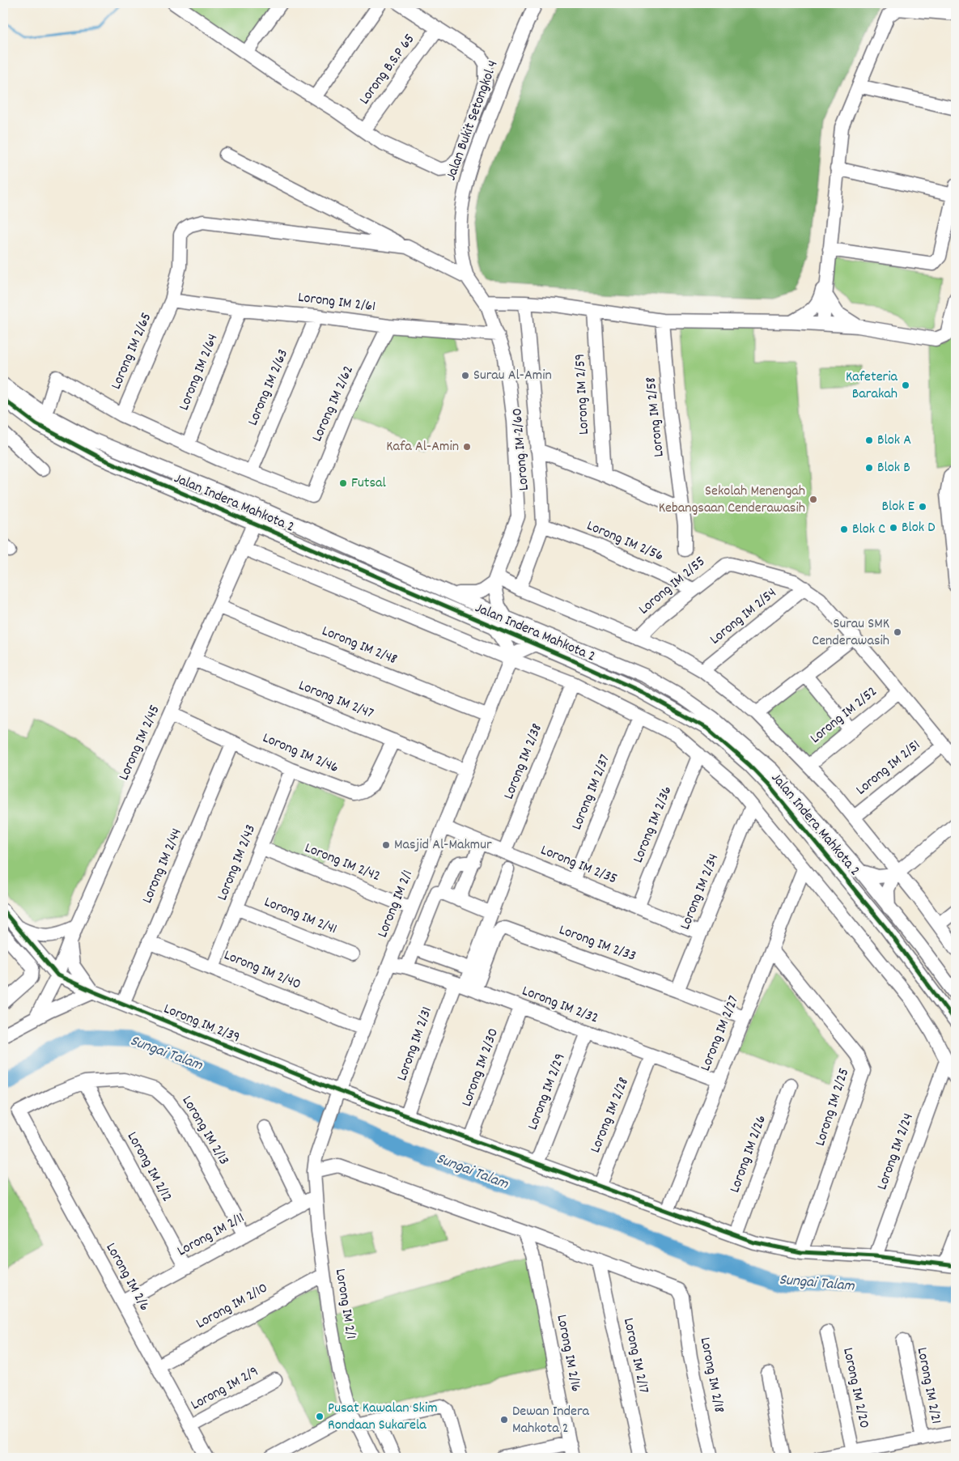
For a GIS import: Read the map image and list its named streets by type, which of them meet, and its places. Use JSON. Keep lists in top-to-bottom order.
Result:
{
  "streets": {
    "street": [
      "Lorong B.S.P 65",
      "Jalan Bukit Setongkol 4",
      "Lorong IM 2/61",
      "Lorong IM 2/65",
      "Lorong IM 2/64",
      "Lorong IM 2/63",
      "Lorong IM 2/59",
      "Lorong IM 2/62",
      "Lorong IM 2/58",
      "Lorong IM 2/60",
      "Jalan Indera Mahkota 2",
      "Lorong IM 2/56",
      "Lorong IM 2/55",
      "Lorong IM 2/54",
      "Lorong IM 2/48",
      "Lorong IM 2/47",
      "Lorong IM 2/52",
      "Lorong IM 2/45",
      "Lorong IM 2/46",
      "Lorong IM 2/38",
      "Lorong IM 2/51",
      "Lorong IM 2/37",
      "Lorong IM 2/36",
      "Lorong IM 2/43",
      "Lorong IM 2/42",
      "Lorong IM 2/35",
      "Lorong IM 2/44",
      "Lorong IM 2/34",
      "Lorong IM 2/1",
      "Lorong IM 2/41",
      "Lorong IM 2/33",
      "Lorong IM 2/40",
      "Lorong IM 2/32",
      "Lorong IM 2/39",
      "Lorong IM 2/27",
      "Lorong IM 2/31",
      "Lorong IM 2/30",
      "Lorong IM 2/29",
      "Lorong IM 2/25",
      "Lorong IM 2/28",
      "Lorong IM 2/13",
      "Lorong IM 2/24",
      "Lorong IM 2/26",
      "Lorong IM 2/12",
      "Lorong IM 2/11",
      "Lorong IM 2/6",
      "Lorong IM 2/10",
      "Lorong IM 2/16",
      "Lorong IM 2/17",
      "Lorong IM 2/18",
      "Lorong IM 2/21",
      "Lorong IM 2/20",
      "Lorong IM 2/9"
    ]
  },
  "crossings": [
    ["Lorong IM 2/61", "Lorong IM 2/65"],
    ["Lorong IM 2/61", "Lorong IM 2/64"],
    ["Lorong IM 2/61", "Lorong IM 2/63"],
    ["Lorong IM 2/61", "Lorong IM 2/62"],
    ["Lorong IM 2/63", "Lorong IM 2/62"],
    ["Lorong IM 2/60", "Lorong IM 2/56"],
    ["Jalan Indera Mahkota 2", "Lorong IM 2/45"],
    ["Lorong IM 2/56", "Lorong IM 2/55"],
    ["Lorong IM 2/55", "Lorong IM 2/54"],
    ["Lorong IM 2/48", "Lorong IM 2/45"],
    ["Lorong IM 2/48", "Lorong IM 2/1"],
    ["Lorong IM 2/47", "Lorong IM 2/45"],
    ["Lorong IM 2/47", "Lorong IM 2/46"],
    ["Lorong IM 2/47", "Lorong IM 2/1"],
    ["Lorong IM 2/45", "Lorong IM 2/46"],
    ["Lorong IM 2/45", "Lorong IM 2/39"],
    ["Lorong IM 2/46", "Lorong IM 2/43"],
    ["Lorong IM 2/46", "Lorong IM 2/44"],
    ["Lorong IM 2/38", "Lorong IM 2/35"],
    ["Lorong IM 2/37", "Lorong IM 2/35"],
    ["Lorong IM 2/36", "Lorong IM 2/35"],
    ["Lorong IM 2/43", "Lorong IM 2/42"],
    ["Lorong IM 2/43", "Lorong IM 2/41"],
    ["Lorong IM 2/43", "Lorong IM 2/40"],
    ["Lorong IM 2/42", "Lorong IM 2/1"],
    ["Lorong IM 2/35", "Lorong IM 2/34"],
    ["Lorong IM 2/35", "Lorong IM 2/1"],
    ["Lorong IM 2/44", "Lorong IM 2/40"],
    ["Lorong IM 2/44", "Lorong IM 2/39"],
    ["Lorong IM 2/34", "Lorong IM 2/33"],
    ["Lorong IM 2/1", "Lorong IM 2/40"],
    ["Lorong IM 2/1", "Lorong IM 2/32"],
    ["Lorong IM 2/1", "Lorong IM 2/39"],
    ["Lorong IM 2/1", "Lorong IM 2/11"],
    ["Lorong IM 2/1", "Lorong IM 2/10"],
    ["Lorong IM 2/33", "Lorong IM 2/32"],
    ["Lorong IM 2/33", "Lorong IM 2/27"],
    ["Lorong IM 2/33", "Lorong IM 2/31"],
    ["Lorong IM 2/32", "Lorong IM 2/27"],
    ["Lorong IM 2/32", "Lorong IM 2/31"],
    ["Lorong IM 2/32", "Lorong IM 2/30"],
    ["Lorong IM 2/32", "Lorong IM 2/29"],
    ["Lorong IM 2/32", "Lorong IM 2/28"],
    ["Lorong IM 2/39", "Lorong IM 2/27"],
    ["Lorong IM 2/39", "Lorong IM 2/31"],
    ["Lorong IM 2/39", "Lorong IM 2/30"],
    ["Lorong IM 2/39", "Lorong IM 2/29"],
    ["Lorong IM 2/39", "Lorong IM 2/25"],
    ["Lorong IM 2/39", "Lorong IM 2/28"],
    ["Lorong IM 2/39", "Lorong IM 2/24"],
    ["Lorong IM 2/39", "Lorong IM 2/26"],
    ["Lorong IM 2/27", "Lorong IM 2/25"],
    ["Lorong IM 2/13", "Lorong IM 2/12"],
    ["Lorong IM 2/13", "Lorong IM 2/11"],
    ["Lorong IM 2/13", "Lorong IM 2/6"],
    ["Lorong IM 2/12", "Lorong IM 2/11"],
    ["Lorong IM 2/11", "Lorong IM 2/6"],
    ["Lorong IM 2/6", "Lorong IM 2/10"],
    ["Lorong IM 2/6", "Lorong IM 2/9"],
    ["Lorong IM 2/17", "Lorong IM 2/18"]
  ],
  "water": ["Sungai Talam"],
  "places": [
    "Surau Al-Amin",
    "Kafeteria Barakah",
    "Blok A",
    "Kafa Al-Amin",
    "Blok B",
    "Futsal",
    "Sekolah Menengah Kebangsaan Cenderawasih",
    "Blok E",
    "Blok D",
    "Blok C",
    "Surau SMK Cenderawasih",
    "Masjid Al-Makmur",
    "Pusat Kawalan Skim Rondaan Sukarela",
    "Dewan Indera Mahkota 2"
  ]
}
